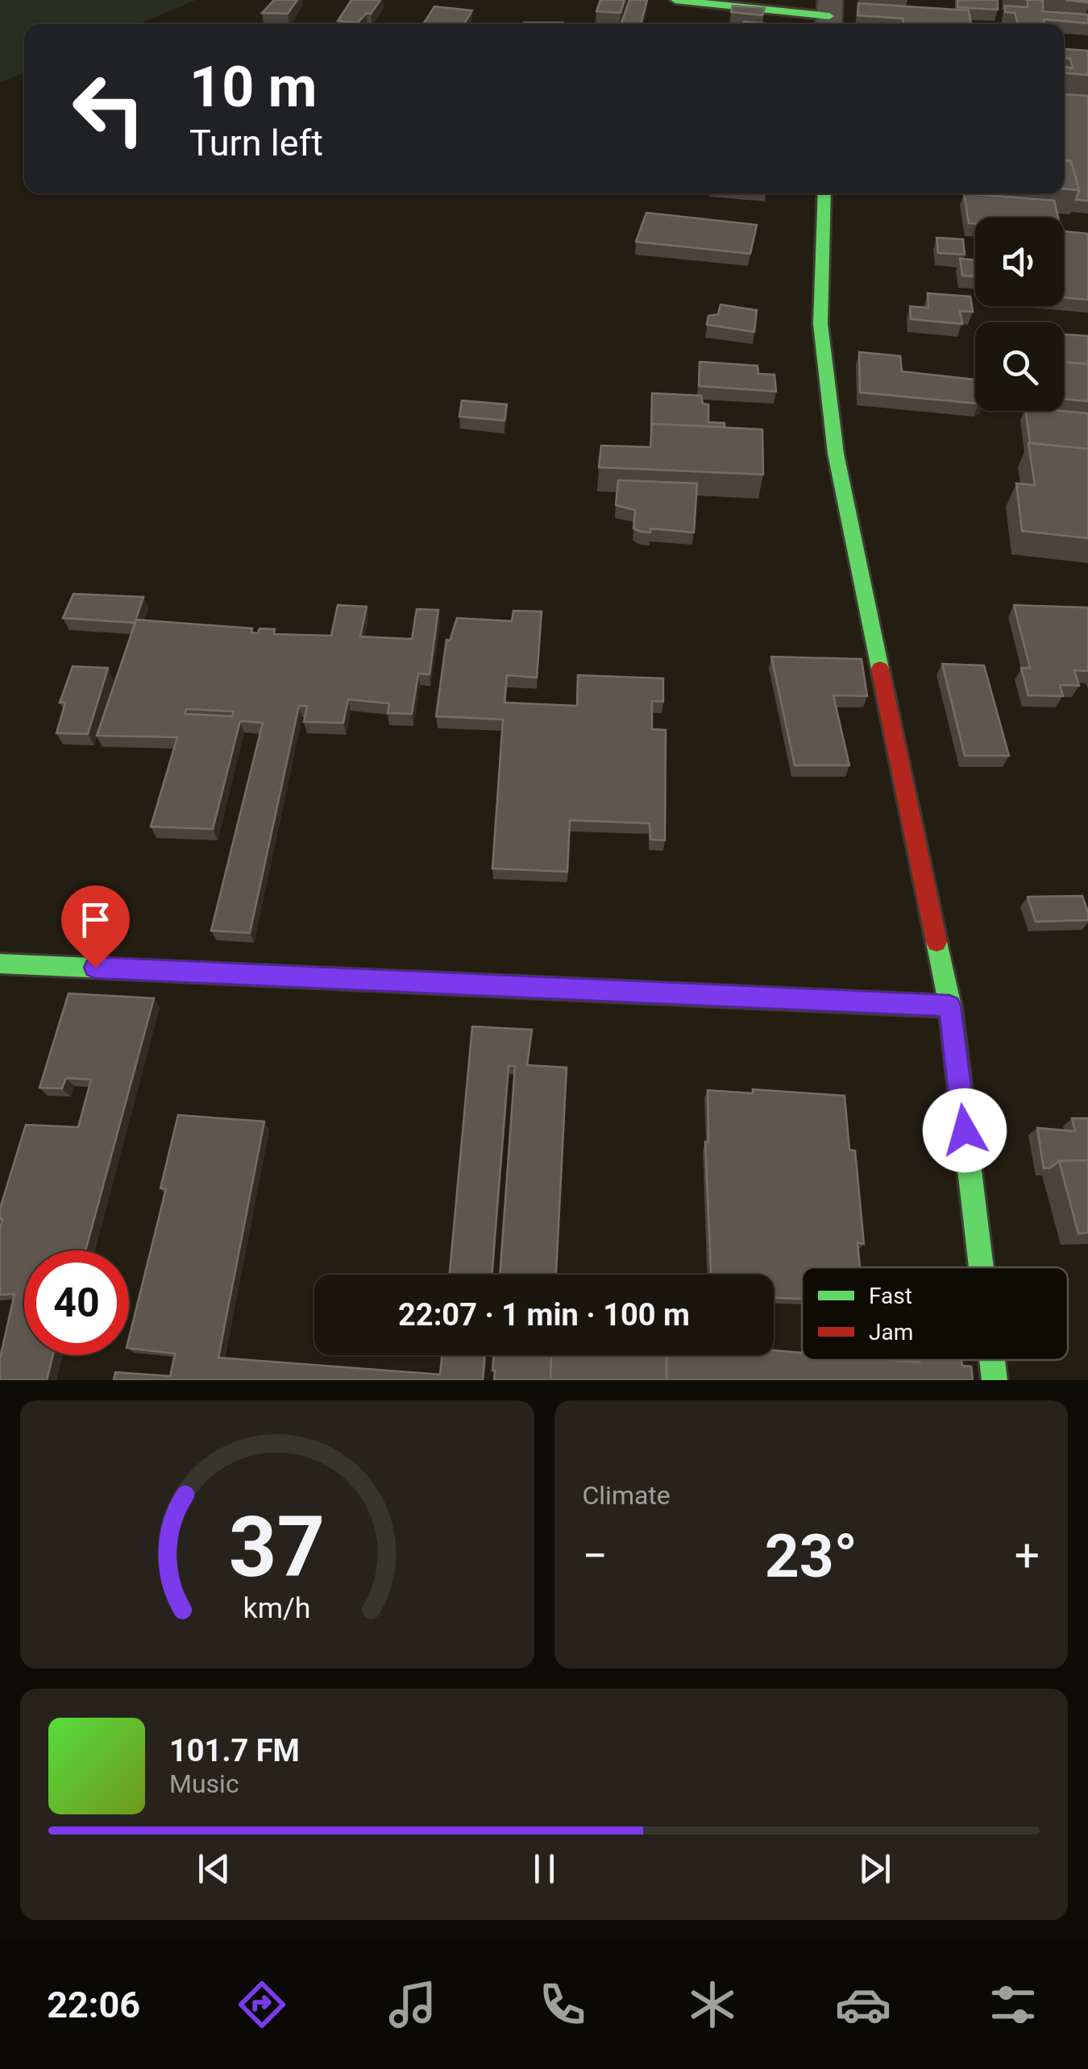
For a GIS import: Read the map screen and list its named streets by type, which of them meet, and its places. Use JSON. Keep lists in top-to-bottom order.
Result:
{
  "legend": ["Fast", "Jam"],
  "page": {
    "turn": ["10 m", "Turn left"],
    "limit": "40",
    "trip": "22:07 · 1 min · 100 m",
    "tile": "Climate",
    "heat": ["−", "23°", "+"],
    "song": ["101.7 FM", "Music"],
    "tabs": "22:06",
    "gauge": ["37", "km/h"]
  }
}
